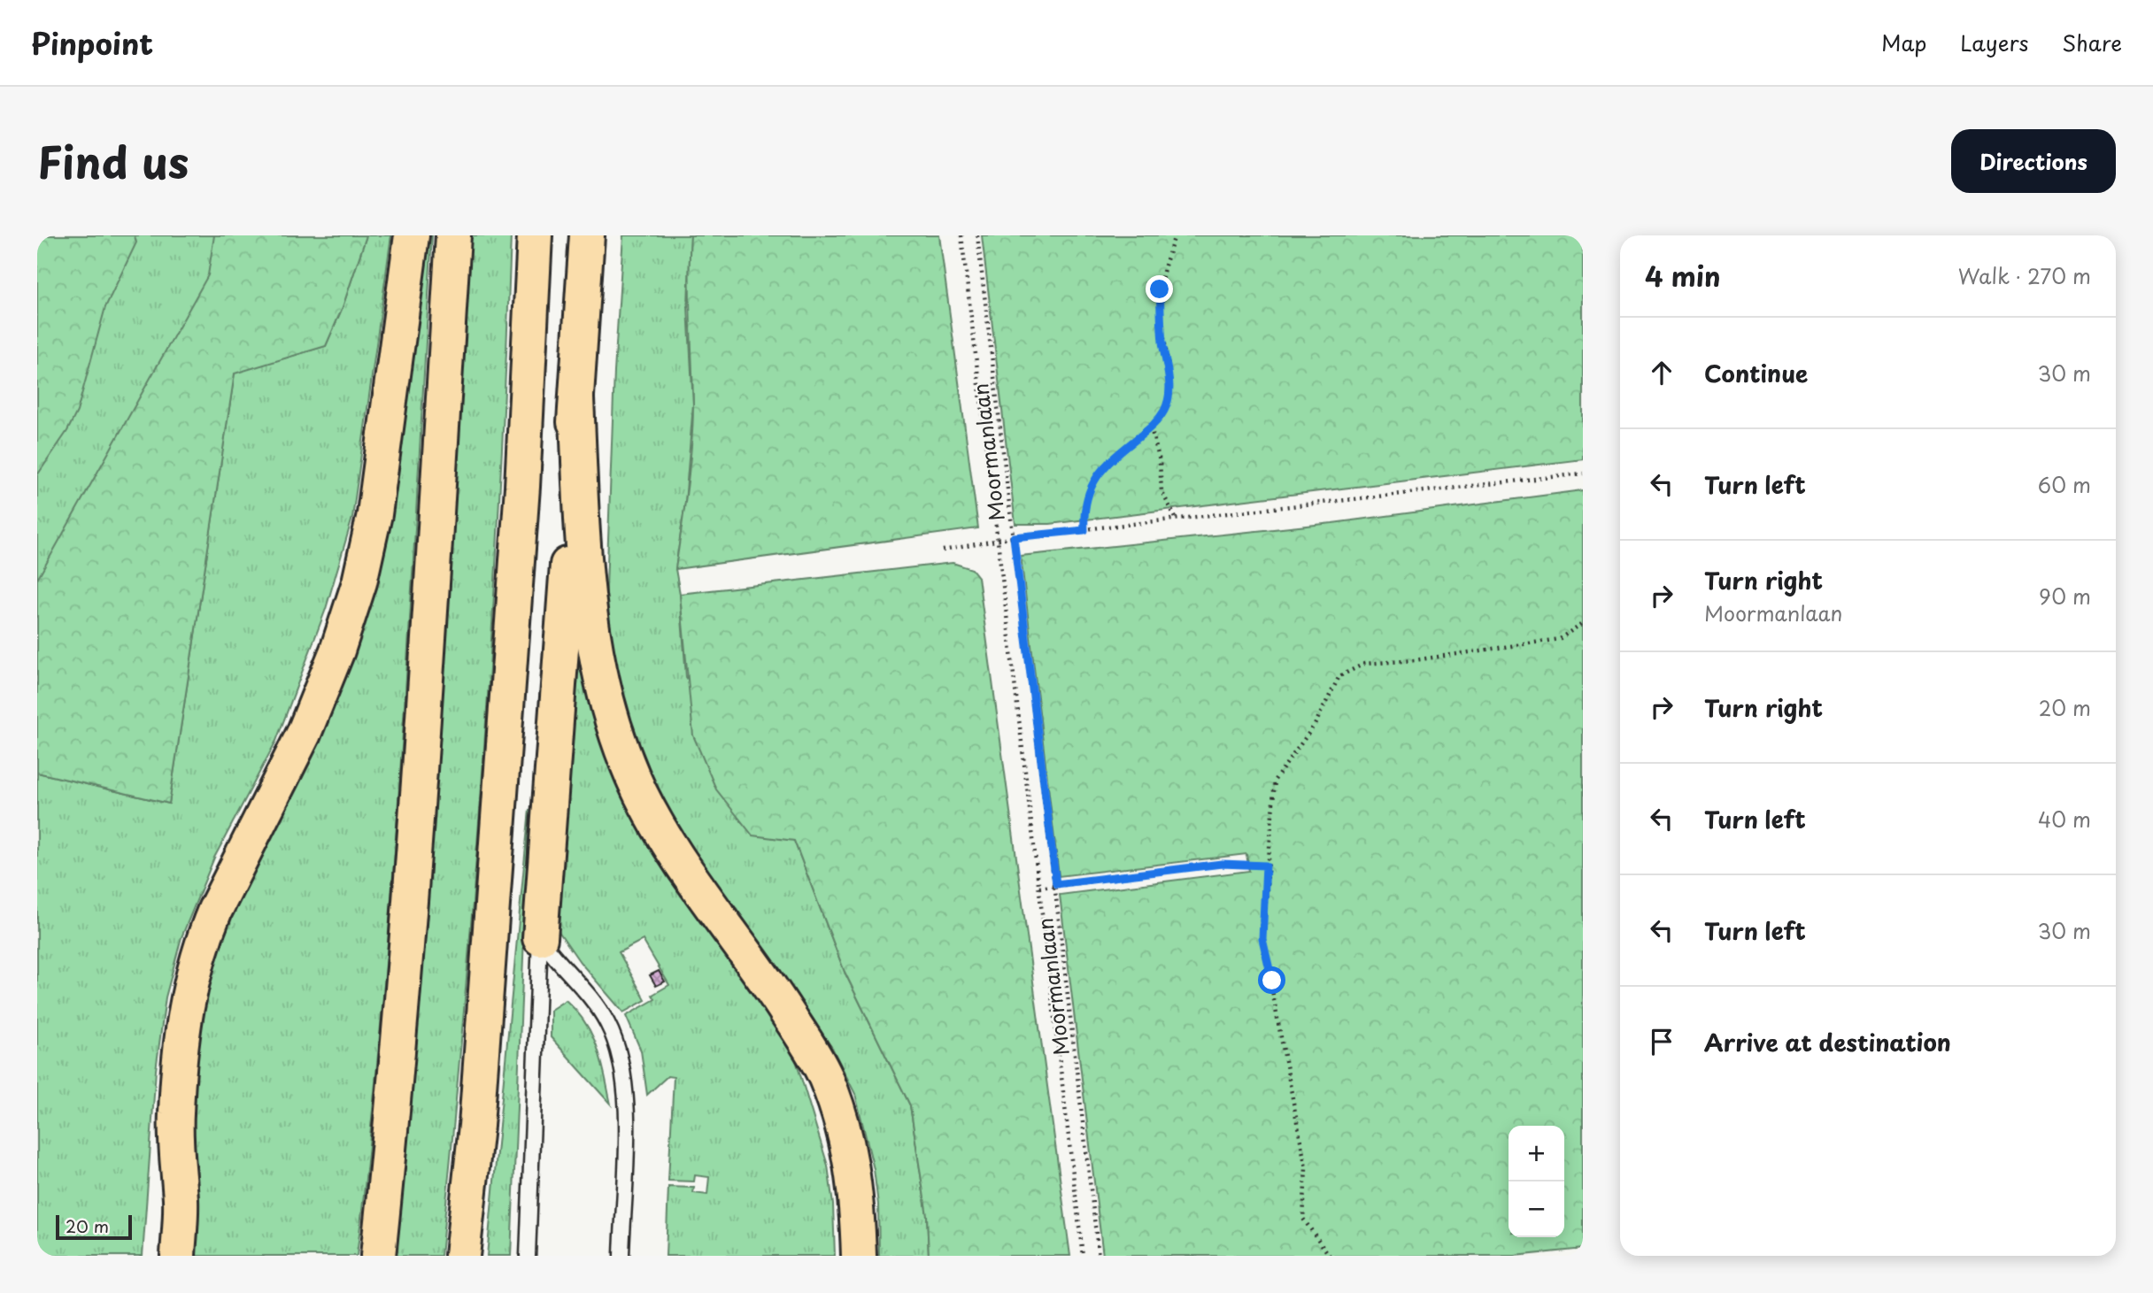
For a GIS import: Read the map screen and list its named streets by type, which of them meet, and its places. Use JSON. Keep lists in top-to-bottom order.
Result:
{
  "streets": {
    "path": ["Moormanlaan"]
  },
  "scale_bar": "20 m",
  "page": {
    "header": "Pinpoint",
    "nav": ["Map", "Layers", "Share"],
    "title": "Find us",
    "buttons": "Directions",
    "heading": ["4 min", "Walk · 270 m"],
    "list": [
      ["Continue", "30 m"],
      ["Turn left", "60 m"],
      ["Turn right", "Moormanlaan", "90 m"],
      ["Turn right", "20 m"],
      ["Turn left", "40 m"],
      ["Turn left", "30 m"],
      "Arrive at destination"
    ],
    "map_buttons": ["+", "−"],
    "scale": "20 m"
  }
}
